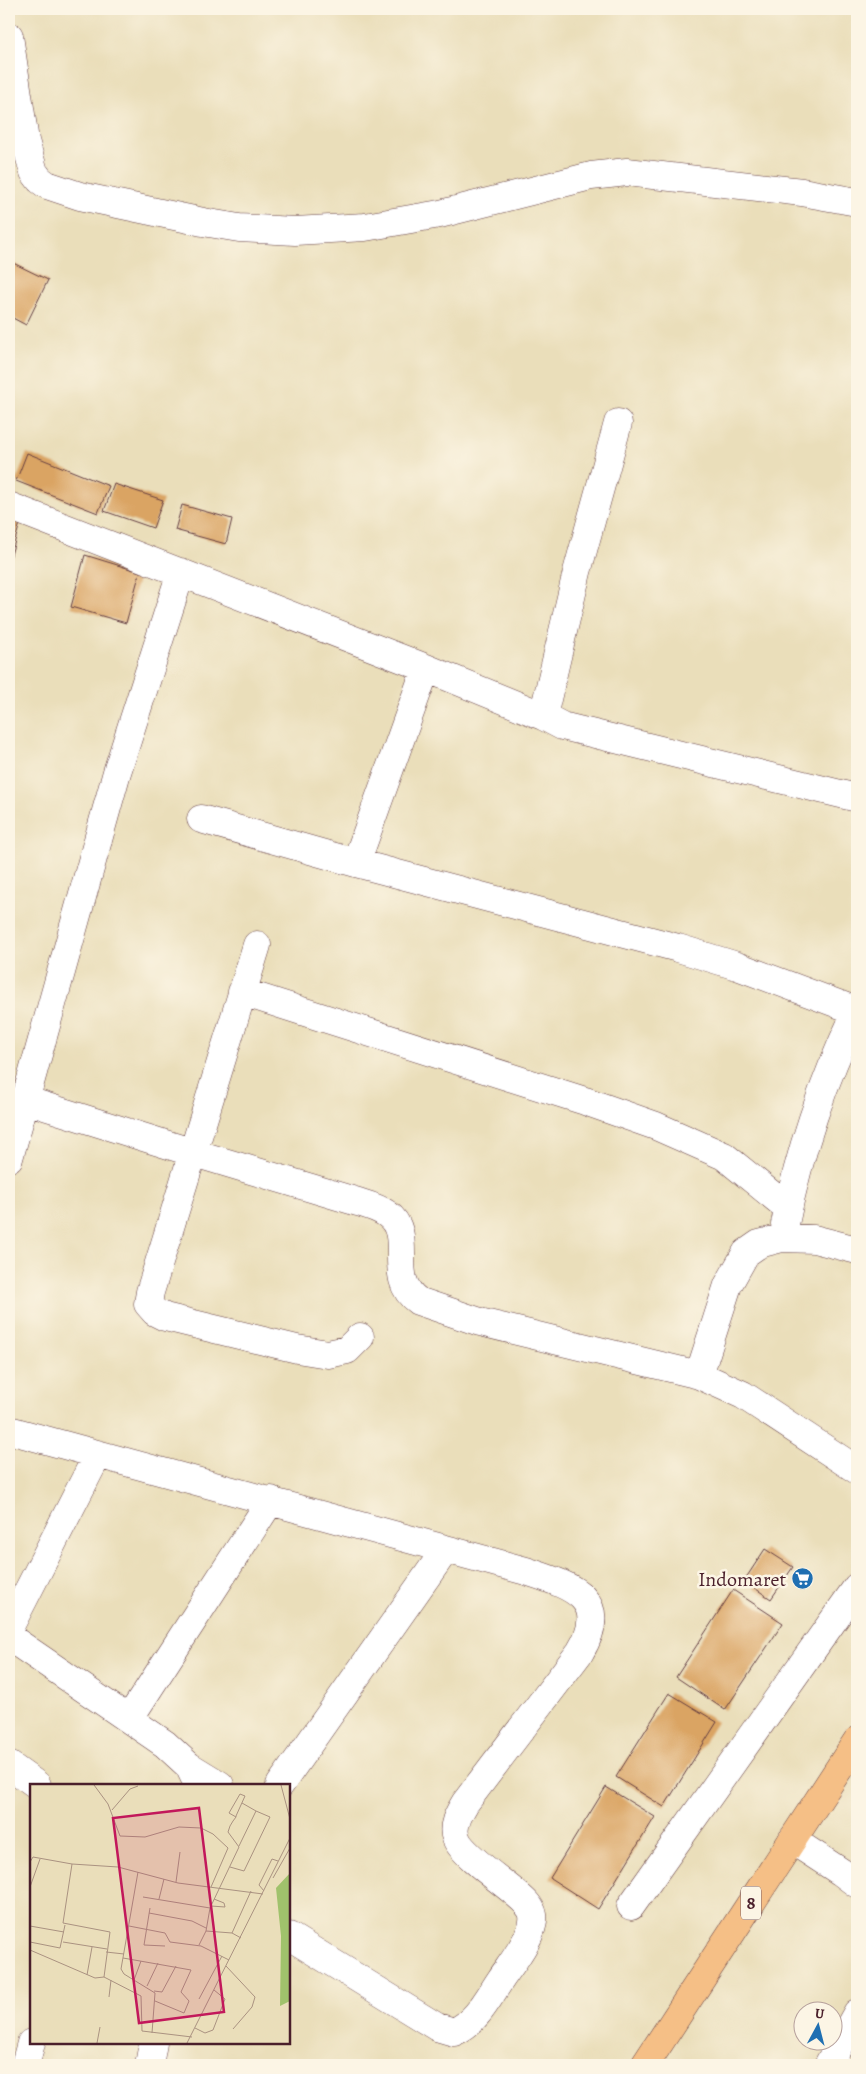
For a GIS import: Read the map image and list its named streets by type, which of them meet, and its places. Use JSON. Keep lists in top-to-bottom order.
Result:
{
  "streets": {
    "highway": ["8"]
  },
  "places": {
    "supermarket": ["Indomaret"]
  },
  "north": "top"
}
